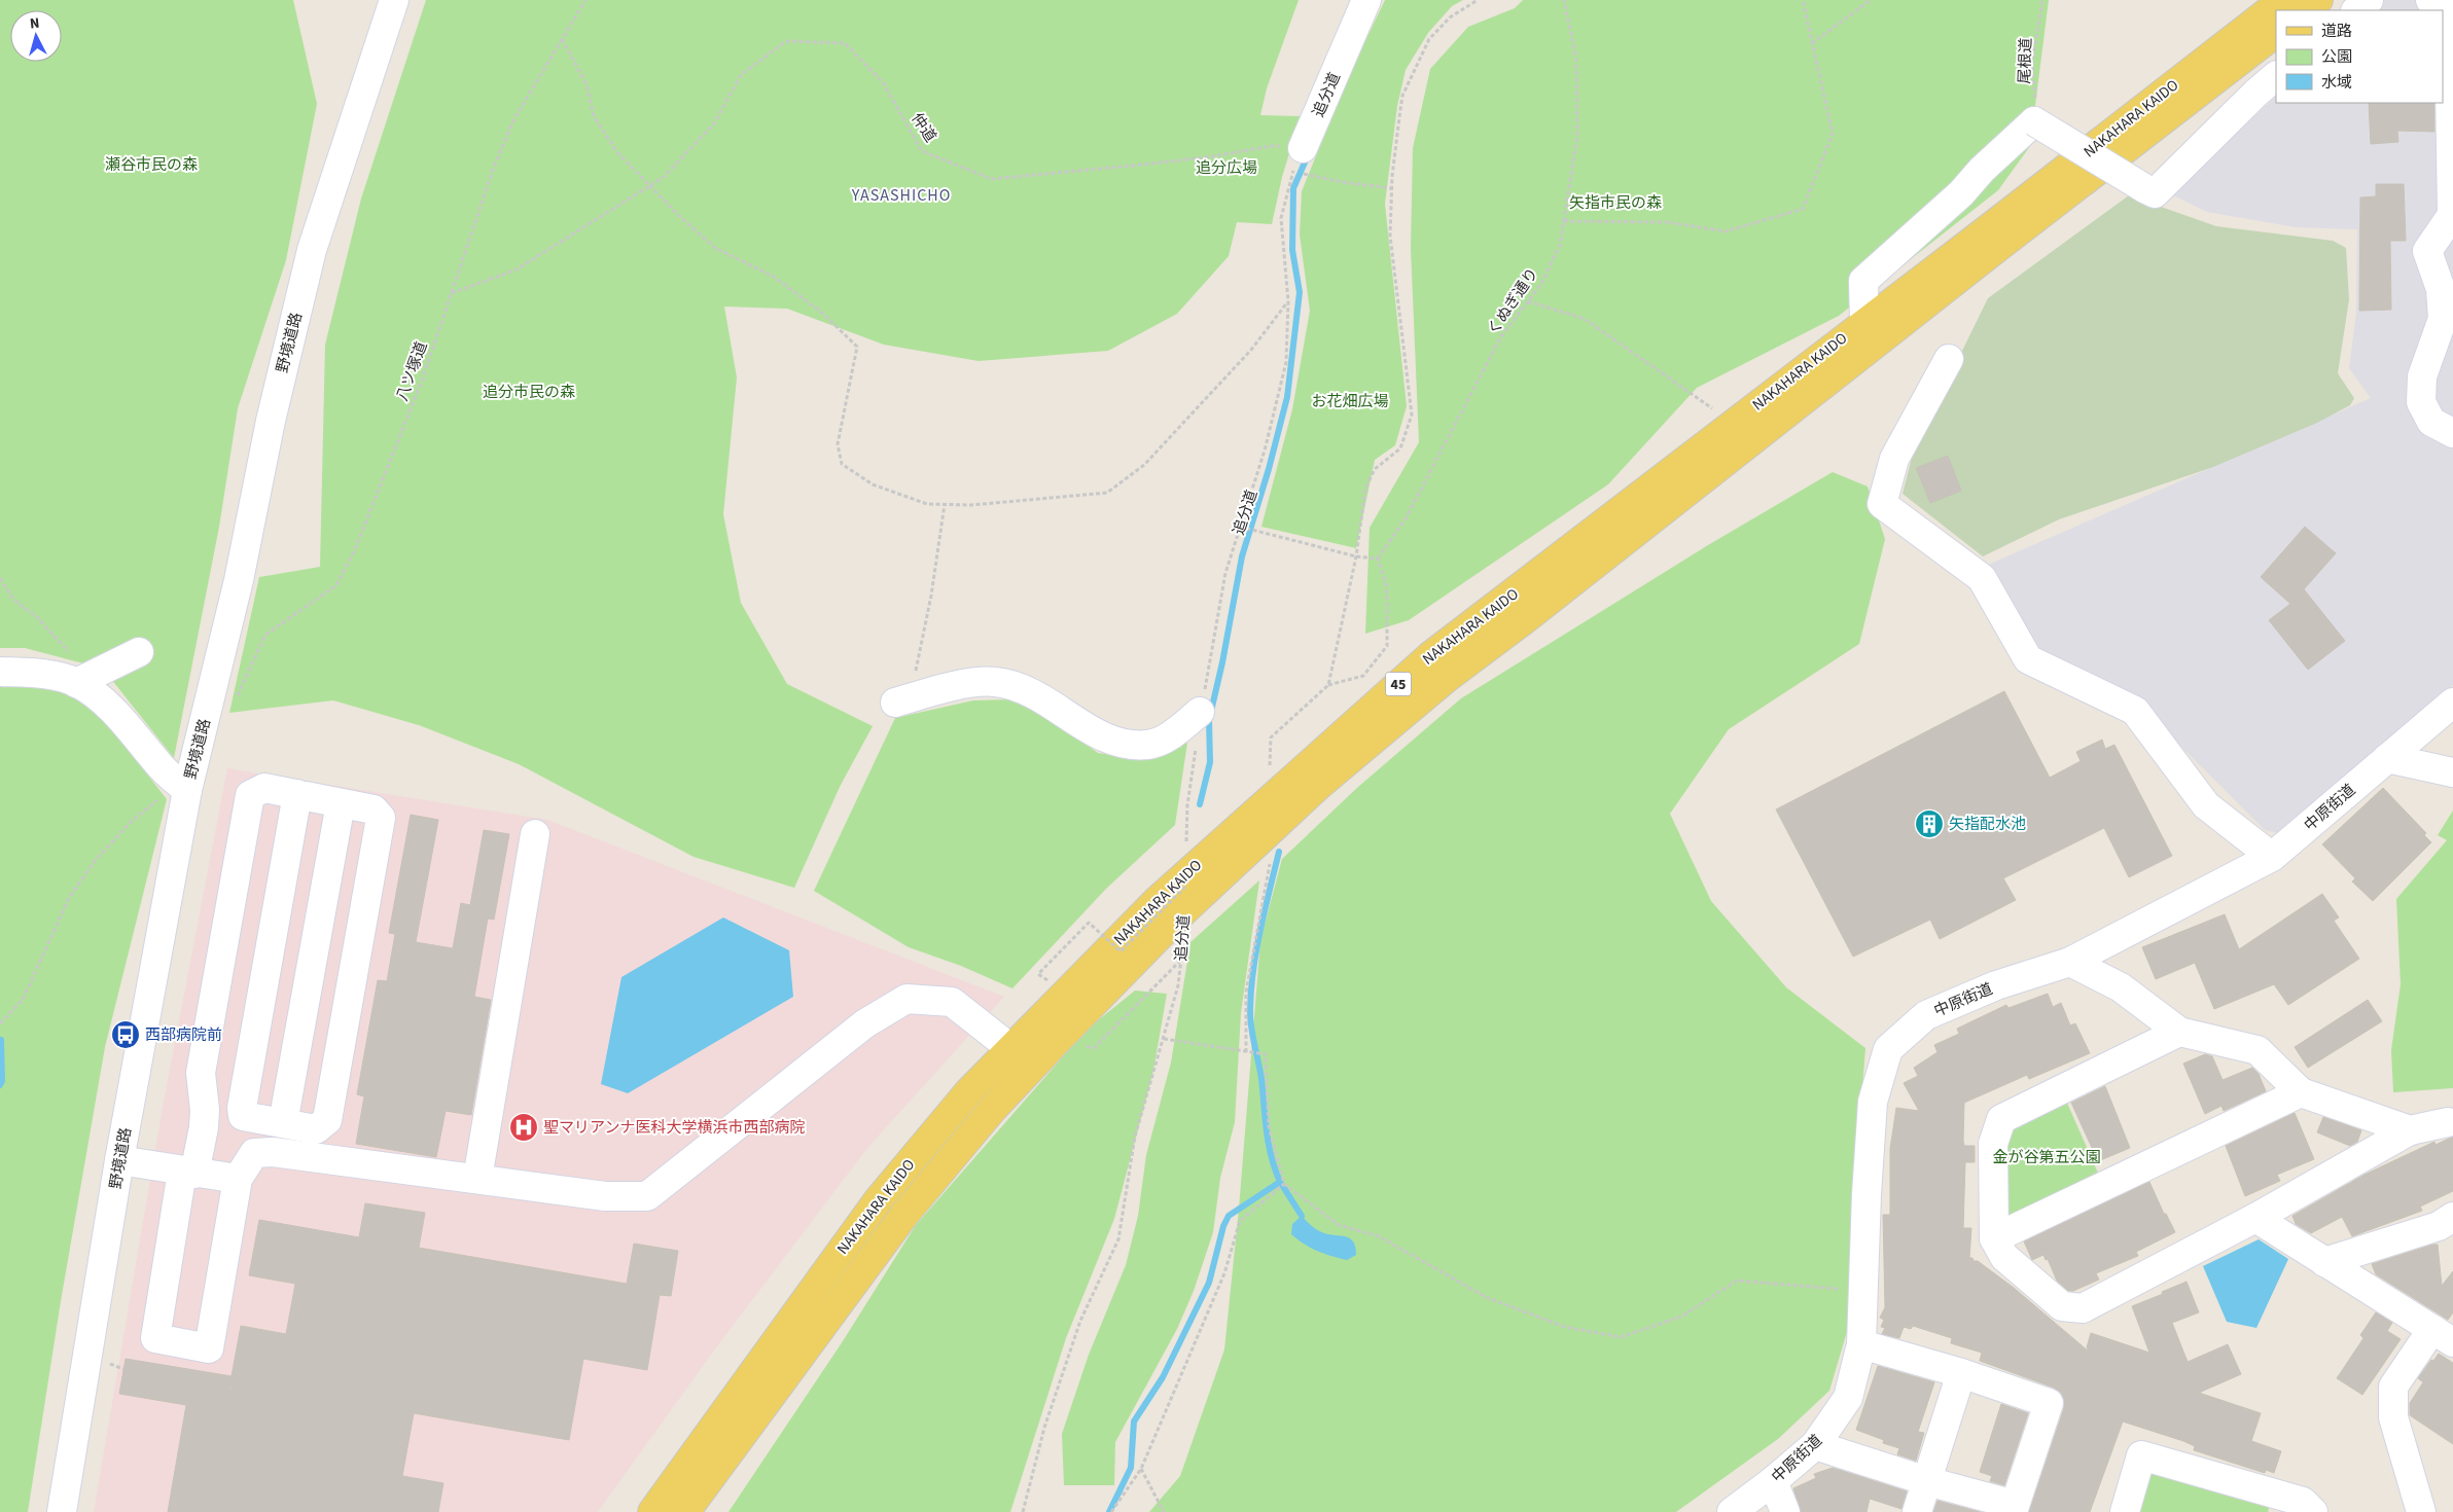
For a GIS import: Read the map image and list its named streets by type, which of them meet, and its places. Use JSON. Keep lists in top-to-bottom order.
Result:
{
  "streets": {
    "main road": ["NAKAHARA KAIDO", "45"],
    "street": ["追分道", "野境道路", "中原街道"],
    "path": [
      "尾根道",
      "仲道",
      "くぬぎ通り",
      "八ツ塚道"
    ]
  },
  "crossings": [
    ["追分道", "仲道"],
    ["仲道", "八ツ塚道"]
  ],
  "districts": ["YASASHICHO"],
  "parks": [
    "瀬谷市民の森",
    "追分広場",
    "矢指市民の森",
    "追分市民の森",
    "お花畑広場",
    "金が谷第五公園"
  ],
  "places": {
    "building": ["矢指配水池"],
    "bus stop": ["西部病院前"],
    "hospital": ["聖マリアンナ医科大学横浜市西部病院"]
  },
  "legend": ["道路", "公園", "水域"],
  "north": "top"
}
